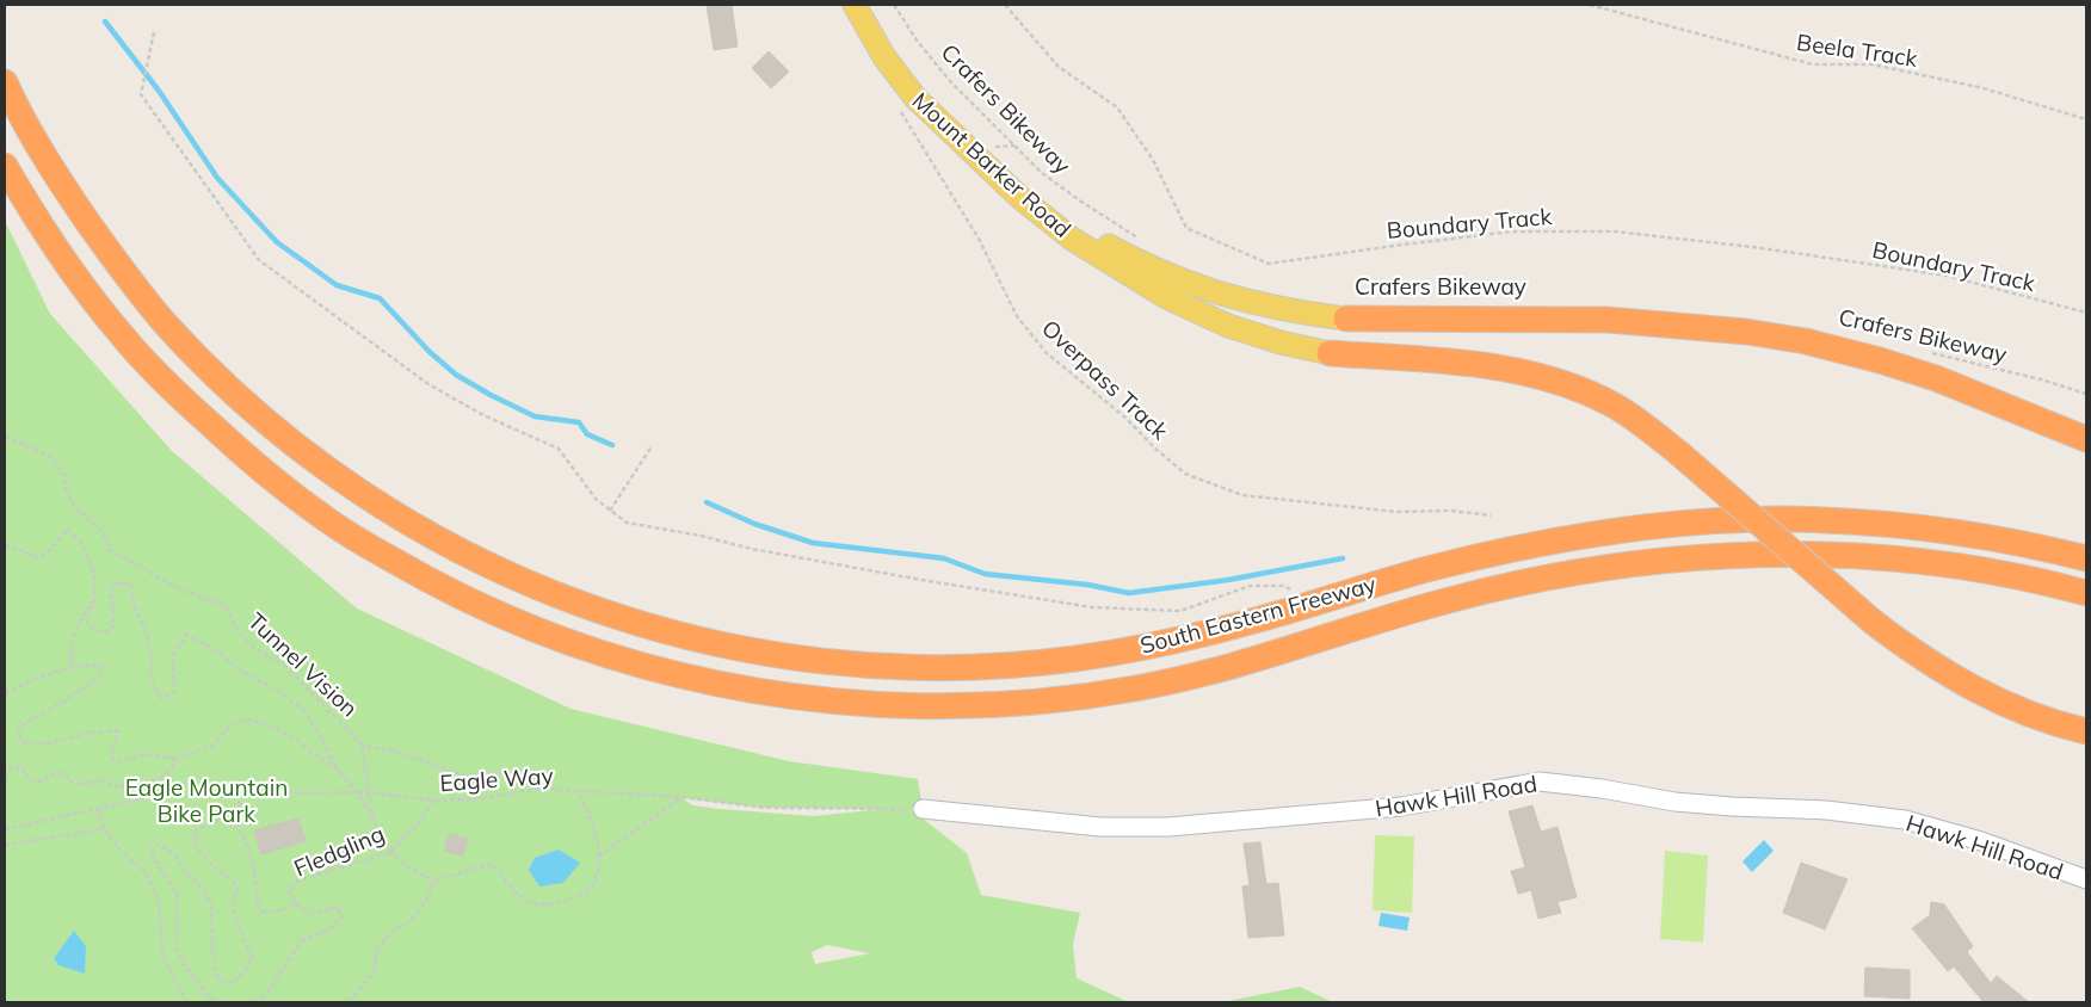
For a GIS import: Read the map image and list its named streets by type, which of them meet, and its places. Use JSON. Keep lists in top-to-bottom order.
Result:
{
  "streets": {
    "highway": ["South Eastern Freeway"],
    "main road": ["Mount Barker Road"],
    "street": ["Hawk Hill Road"],
    "path": [
      "Beela Track",
      "Crafers Bikeway",
      "Boundary Track",
      "Overpass Track",
      "Tunnel Vision",
      "Eagle Way",
      "Fledgling"
    ]
  },
  "crossings": [
    ["Tunnel Vision", "Eagle Way"],
    ["Eagle Way", "Hawk Hill Road"],
    ["Eagle Way", "Fledgling"]
  ],
  "parks": ["Eagle Mountain Bike Park"]
}
